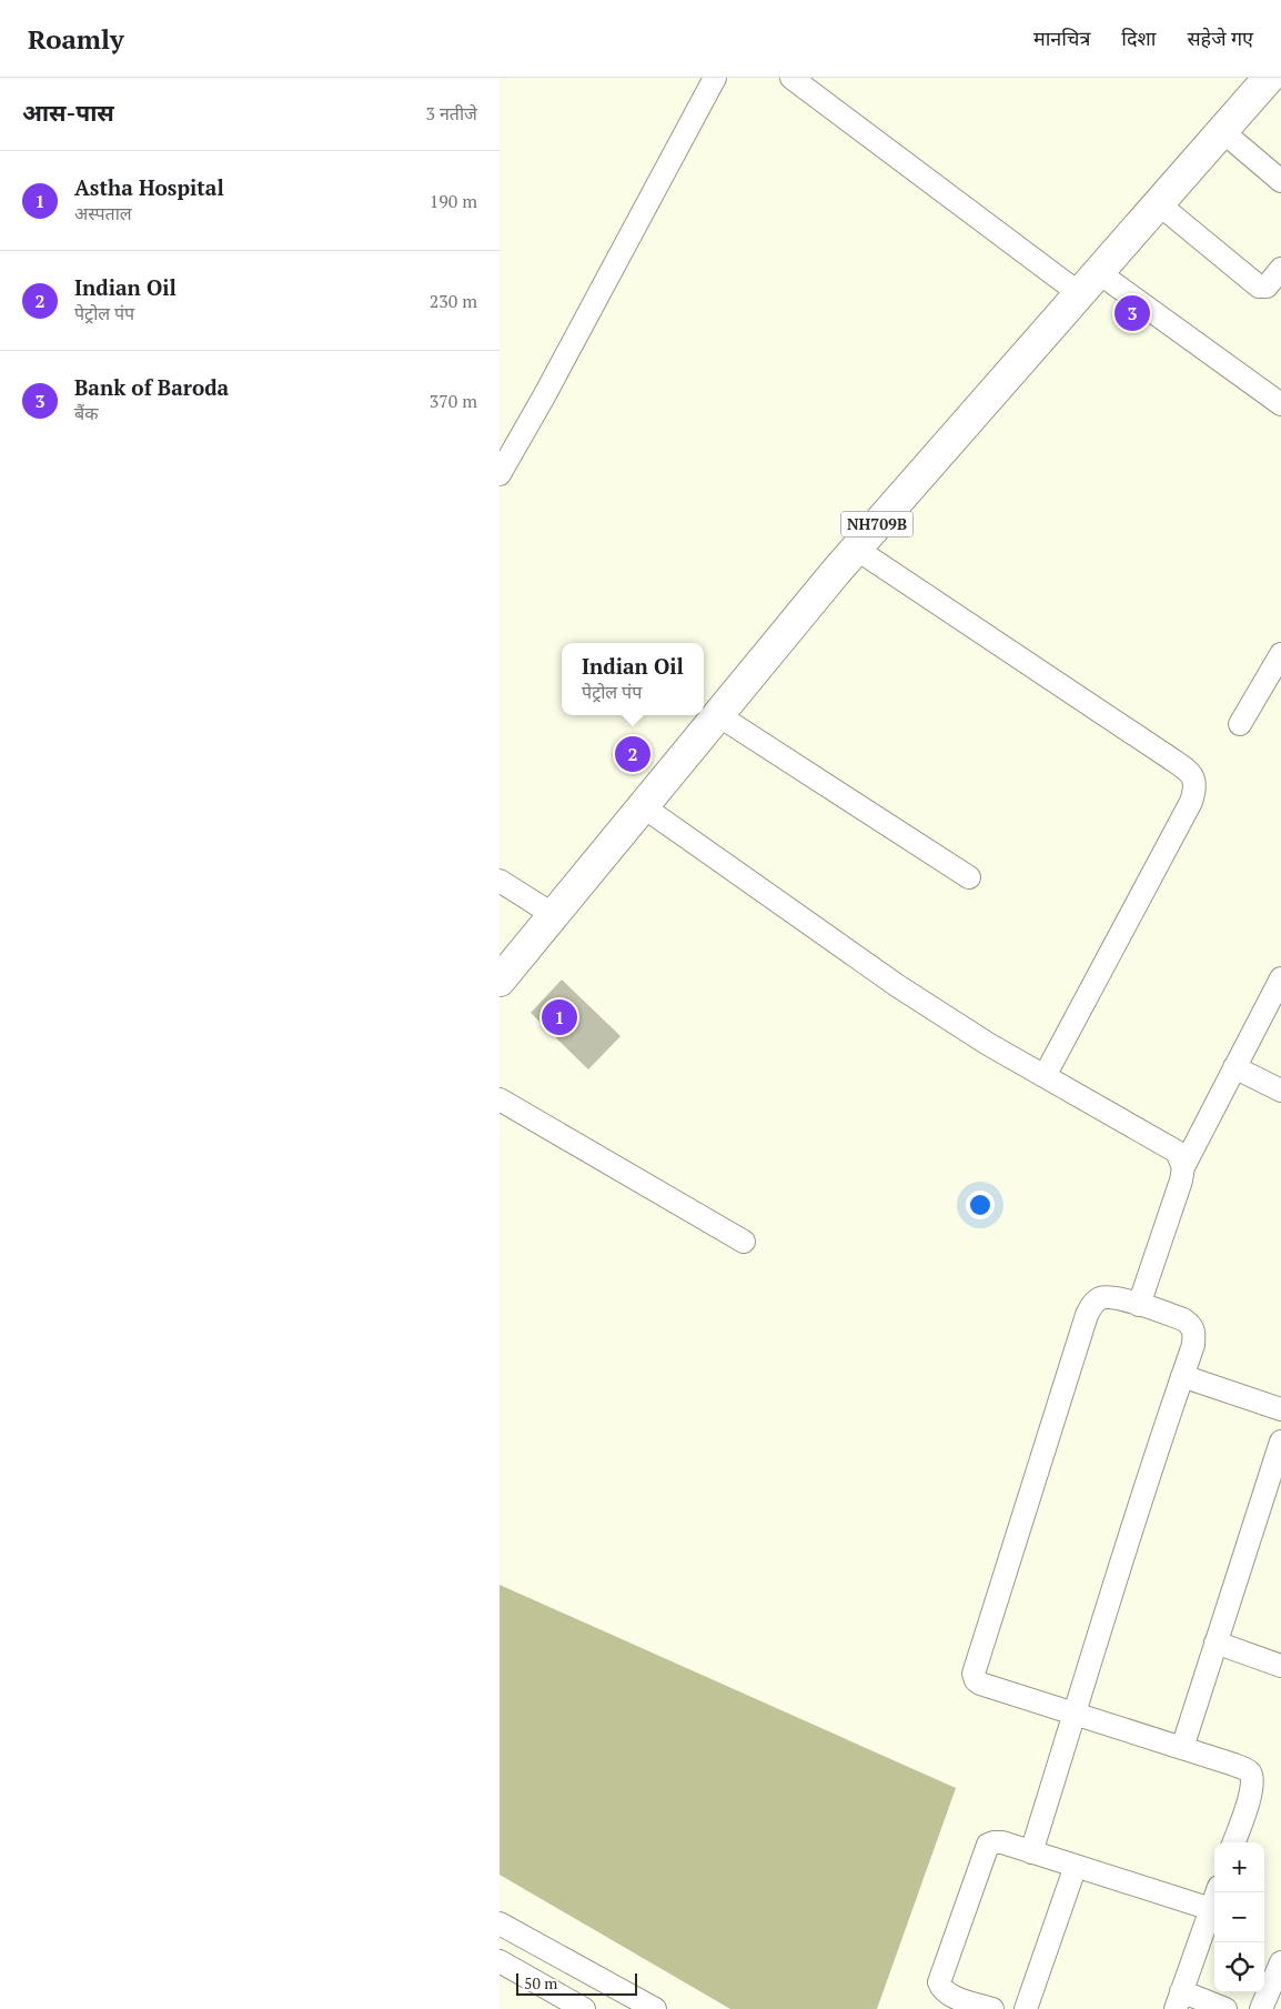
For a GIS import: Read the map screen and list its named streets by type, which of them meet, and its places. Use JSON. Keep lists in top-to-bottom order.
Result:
{
  "streets": {
    "highway": ["NH709B"]
  },
  "scale_bar": "50 m",
  "page": {
    "header": "Roamly",
    "nav": ["मानचित्र", "दिशा", "सहेजे गए"],
    "heading": ["आस-पास", "3 नतीजे"],
    "list": [
      {
        "mark": "1",
        "name": "Astha Hospital",
        "note": "अस्पताल",
        "value": "190 m"
      },
      {
        "mark": "2",
        "name": "Indian Oil",
        "note": "पेट्रोल पंप",
        "value": "230 m"
      },
      {
        "mark": "3",
        "name": "Bank of Baroda",
        "note": "बैंक",
        "value": "370 m"
      }
    ],
    "pins": ["3", "2", "1"],
    "popup": ["Indian Oil", "पेट्रोल पंप"],
    "map_buttons": ["+", "−"],
    "scale": "50 m"
  }
}
